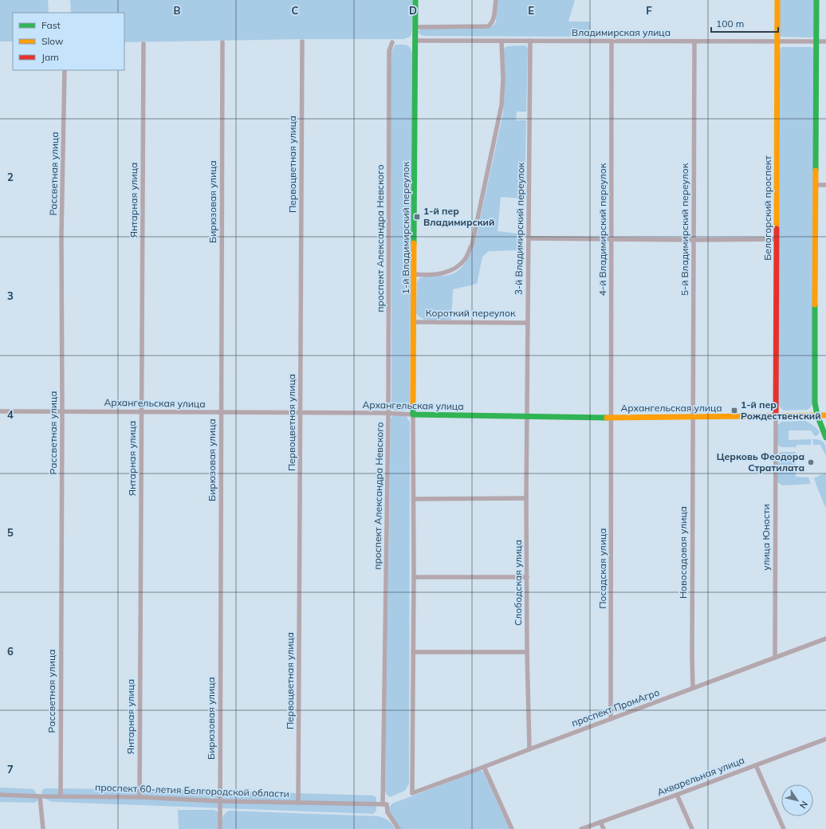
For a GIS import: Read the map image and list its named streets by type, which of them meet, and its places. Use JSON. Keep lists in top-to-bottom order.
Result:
{
  "streets": {
    "street": [
      "Владимирская улица",
      "Первоцветная улица",
      "Рассветная улица",
      "Янтарная улица",
      "Бирюзовая улица",
      "Белогорский проспект",
      "1-й Владимирский переулок",
      "3-й Владимирский переулок",
      "4-й Владимирский переулок",
      "5-й Владимирский переулок",
      "проспект Александра Невского",
      "Короткий переулок",
      "Архангельская улица",
      "улица Юности",
      "Новосадовая улица",
      "Посадская улица",
      "Слободская улица",
      "проспект ПромАгро",
      "Акварельная улица",
      "проспект 60-летия Белгородской области"
    ]
  },
  "crossings": [
    ["Владимирская улица", "Белогорский проспект"],
    ["Владимирская улица", "1-й Владимирский переулок"],
    ["Владимирская улица", "3-й Владимирский переулок"],
    ["Владимирская улица", "4-й Владимирский переулок"],
    ["Владимирская улица", "5-й Владимирский переулок"],
    ["Первоцветная улица", "Архангельская улица"],
    ["Первоцветная улица", "проспект 60-летия Белгородской области"],
    ["Рассветная улица", "Архангельская улица"],
    ["Рассветная улица", "проспект 60-летия Белгородской области"],
    ["Янтарная улица", "Архангельская улица"],
    ["Янтарная улица", "проспект 60-летия Белгородской области"],
    ["Бирюзовая улица", "Архангельская улица"],
    ["Бирюзовая улица", "проспект 60-летия Белгородской области"],
    ["Белогорский проспект", "Архангельская улица"],
    ["Белогорский проспект", "улица Юности"],
    ["1-й Владимирский переулок", "Короткий переулок"],
    ["1-й Владимирский переулок", "Архангельская улица"],
    ["3-й Владимирский переулок", "Короткий переулок"],
    ["3-й Владимирский переулок", "Архангельская улица"],
    ["3-й Владимирский переулок", "Слободская улица"],
    ["4-й Владимирский переулок", "Архангельская улица"],
    ["4-й Владимирский переулок", "Посадская улица"],
    ["5-й Владимирский переулок", "Архангельская улица"],
    ["5-й Владимирский переулок", "Новосадовая улица"],
    ["проспект Александра Невского", "Архангельская улица"],
    ["проспект Александра Невского", "проспект 60-летия Белгородской области"],
    ["Архангельская улица", "улица Юности"],
    ["Архангельская улица", "Новосадовая улица"],
    ["Архангельская улица", "Посадская улица"],
    ["Архангельская улица", "Слободская улица"],
    ["улица Юности", "проспект ПромАгро"],
    ["Новосадовая улица", "проспект ПромАгро"],
    ["Посадская улица", "проспект ПромАгро"],
    ["Слободская улица", "проспект ПромАгро"]
  ],
  "places": {
    "transit": ["1-й пер Владимирский", "1-й пер Рождественский"],
    "other": ["Церковь Феодора Стратилата"]
  },
  "legend": ["Fast", "Slow", "Jam"],
  "scale_bar": "100 m",
  "north": "bottom right",
  "grid": {
    "columns": [
      "B",
      "C",
      "D",
      "E",
      "F"
    ],
    "rows": [
      "2",
      "3",
      "4",
      "5",
      "6",
      "7"
    ]
  }
}
